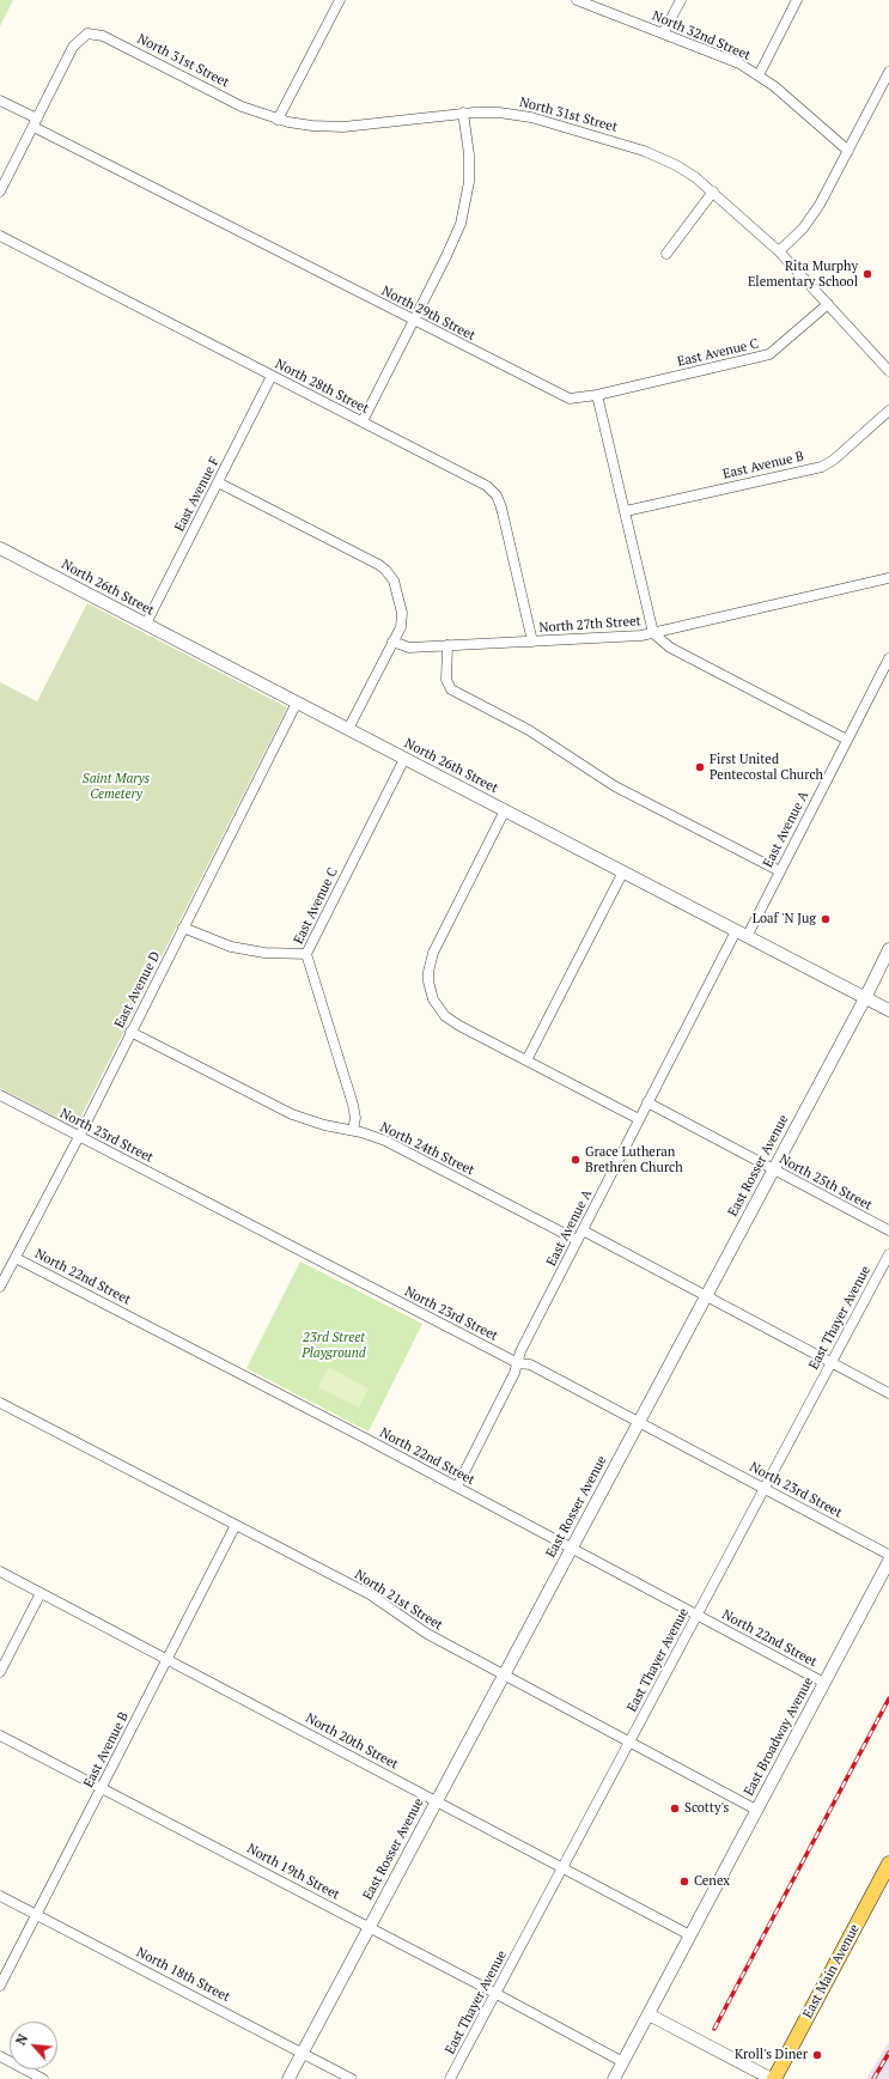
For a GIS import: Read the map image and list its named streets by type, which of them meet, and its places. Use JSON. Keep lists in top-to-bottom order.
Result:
{
  "streets": {
    "main road": ["East Main Avenue"],
    "street": [
      "North 32nd Street",
      "North 31st Street",
      "North 29th Street",
      "East Avenue C",
      "North 28th Street",
      "East Avenue B",
      "East Avenue F",
      "North 26th Street",
      "North 27th Street",
      "East Avenue A",
      "East Avenue D",
      "North 23rd Street",
      "North 24th Street",
      "East Rosser Avenue",
      "North 25th Street",
      "North 22nd Street",
      "East Thayer Avenue",
      "North 21st Street",
      "East Broadway Avenue",
      "North 20th Street",
      "North 19th Street",
      "North 18th Street"
    ]
  },
  "crossings": [
    ["North 31st Street", "North 29th Street"],
    ["North 31st Street", "East Avenue C"],
    ["North 29th Street", "East Avenue C"],
    ["East Avenue C", "North 26th Street"],
    ["East Avenue C", "North 24th Street"],
    ["North 28th Street", "East Avenue F"],
    ["North 28th Street", "North 27th Street"],
    ["East Avenue B", "North 21st Street"],
    ["East Avenue B", "North 20th Street"],
    ["East Avenue B", "North 19th Street"],
    ["East Avenue B", "North 18th Street"],
    ["East Avenue F", "North 26th Street"],
    ["North 26th Street", "East Avenue A"],
    ["North 26th Street", "East Avenue D"],
    ["North 26th Street", "East Rosser Avenue"],
    ["North 27th Street", "East Avenue A"],
    ["East Avenue A", "North 23rd Street"],
    ["East Avenue A", "North 24th Street"],
    ["East Avenue A", "North 25th Street"],
    ["East Avenue A", "North 22nd Street"],
    ["East Avenue D", "North 23rd Street"],
    ["East Avenue D", "North 24th Street"],
    ["East Avenue D", "North 22nd Street"],
    ["North 23rd Street", "East Rosser Avenue"],
    ["North 23rd Street", "East Thayer Avenue"],
    ["East Rosser Avenue", "North 25th Street"],
    ["East Rosser Avenue", "North 22nd Street"],
    ["East Rosser Avenue", "North 21st Street"],
    ["East Rosser Avenue", "North 20th Street"],
    ["East Rosser Avenue", "North 19th Street"],
    ["East Rosser Avenue", "North 18th Street"],
    ["North 22nd Street", "East Thayer Avenue"],
    ["North 22nd Street", "East Broadway Avenue"],
    ["East Thayer Avenue", "North 21st Street"],
    ["East Thayer Avenue", "North 20th Street"],
    ["East Thayer Avenue", "North 19th Street"],
    ["North 21st Street", "East Broadway Avenue"],
    ["East Broadway Avenue", "North 20th Street"],
    ["East Broadway Avenue", "North 19th Street"]
  ],
  "parks": ["Saint Marys Cemetery", "23rd Street Playground"],
  "places": [
    "Rita Murphy Elementary School",
    "First United Pentecostal Church",
    "Loaf 'N Jug",
    "Grace Lutheran Brethren Church",
    "Scotty's",
    "Cenex",
    "Kroll's Diner"
  ],
  "north": "top left"
}
